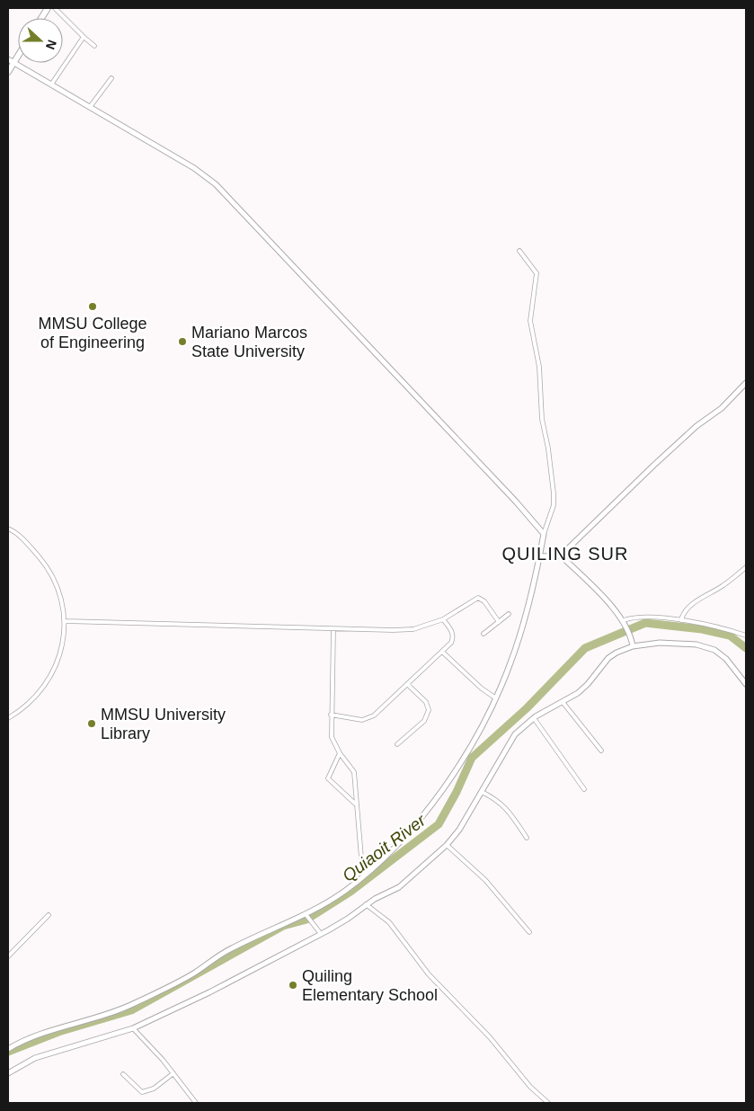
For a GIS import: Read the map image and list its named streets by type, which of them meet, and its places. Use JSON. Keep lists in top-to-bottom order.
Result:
{
  "districts": ["QUILING SUR"],
  "water": ["Quiaoit River"],
  "places": [
    "MMSU College of Engineering",
    "Mariano Marcos State University",
    "MMSU University Library",
    "Quiling Elementary School"
  ],
  "north": "right"
}
